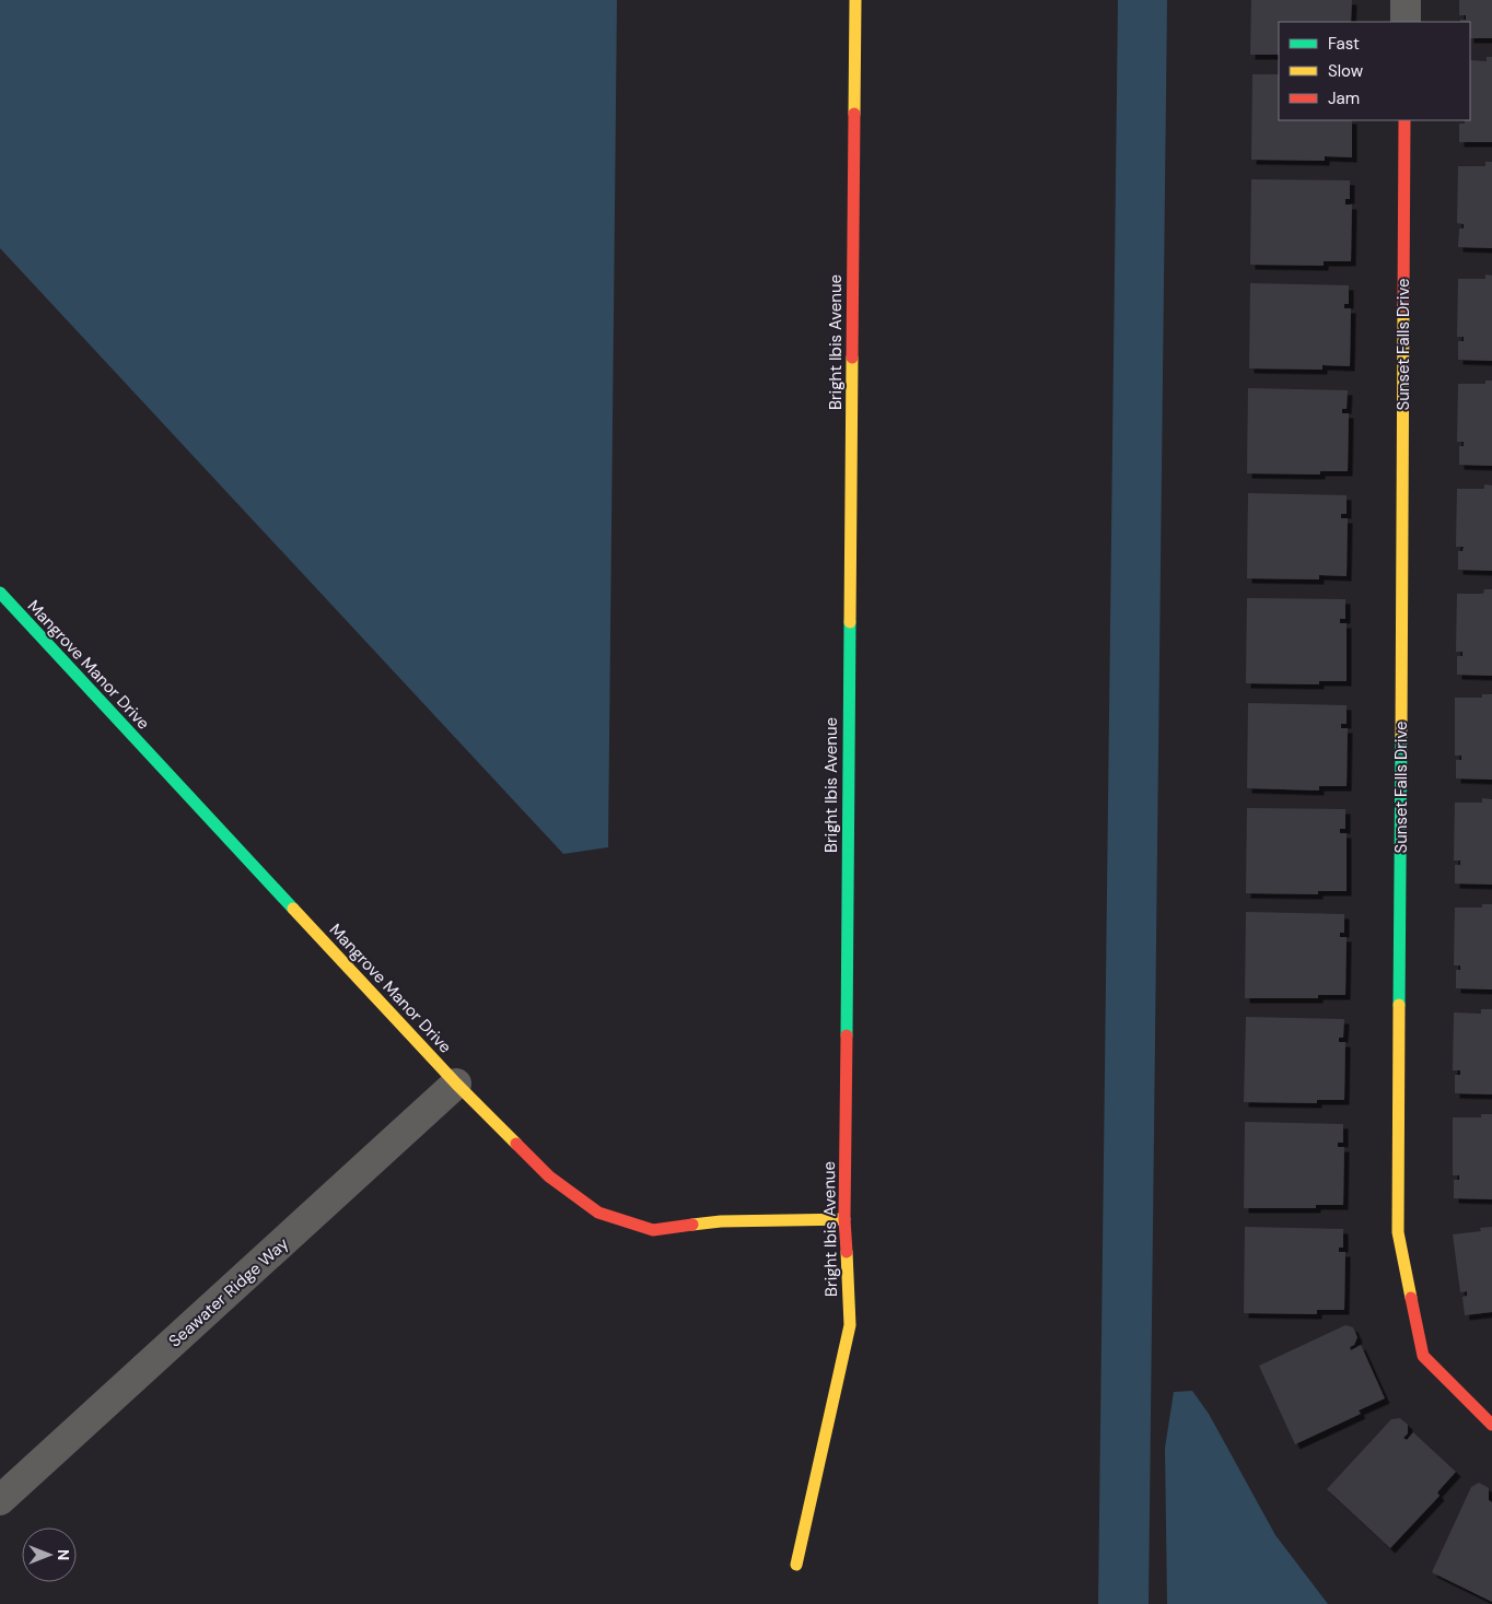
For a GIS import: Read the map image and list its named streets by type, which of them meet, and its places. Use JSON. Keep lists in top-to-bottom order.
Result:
{
  "streets": {
    "street": [
      "Bright Ibis Avenue",
      "Sunset Falls Drive",
      "Mangrove Manor Drive",
      "Seawater Ridge Way"
    ]
  },
  "crossings": [
    ["Bright Ibis Avenue", "Mangrove Manor Drive"],
    ["Mangrove Manor Drive", "Seawater Ridge Way"]
  ],
  "legend": ["Fast", "Slow", "Jam"],
  "north": "right"
}
